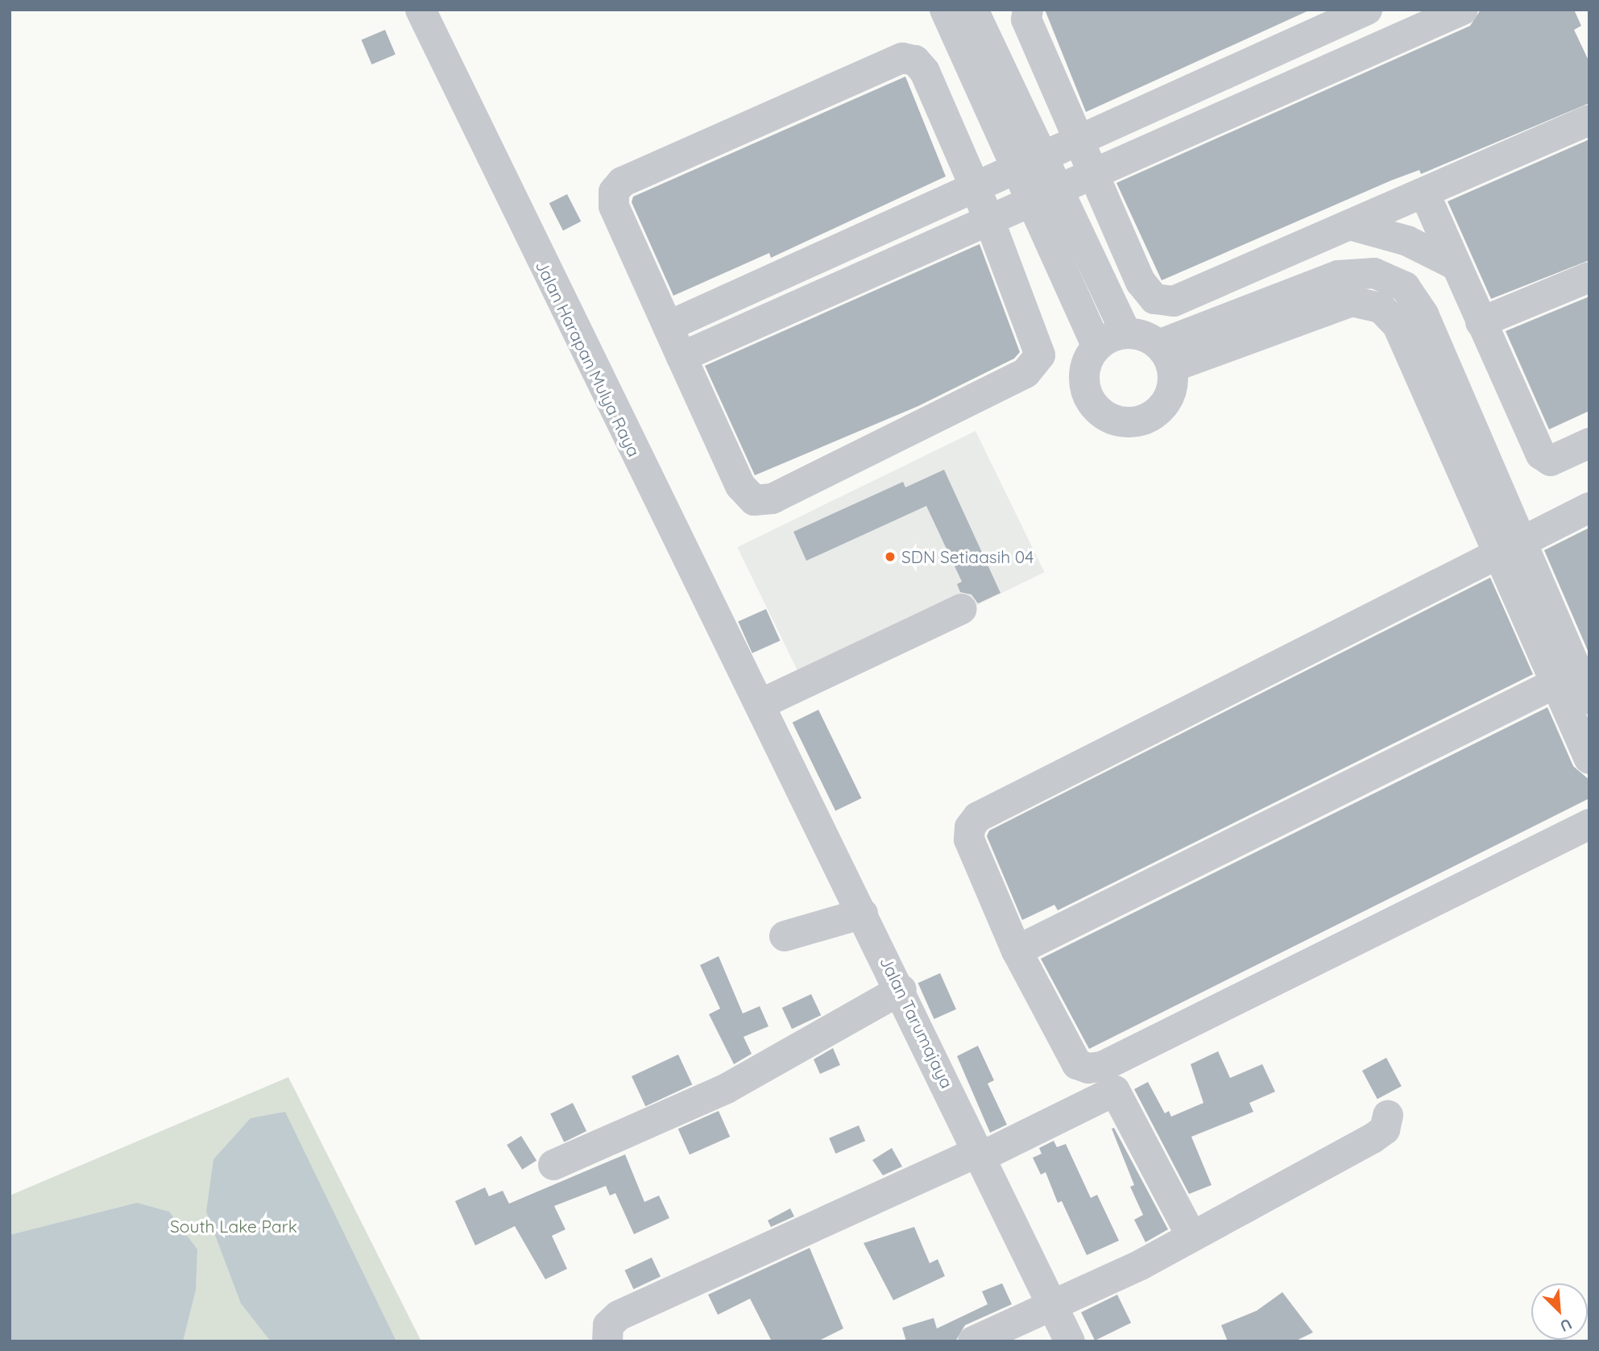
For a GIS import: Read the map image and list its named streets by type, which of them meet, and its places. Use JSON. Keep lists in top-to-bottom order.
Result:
{
  "streets": {
    "street": ["Jalan Harapan Mulya Raya", "Jalan Tarumajaya"]
  },
  "crossings": [
    ["Jalan Harapan Mulya Raya", "Jalan Tarumajaya"]
  ],
  "parks": ["South Lake Park"],
  "places": ["SDN Setiaasih 04"],
  "north": "bottom right"
}
